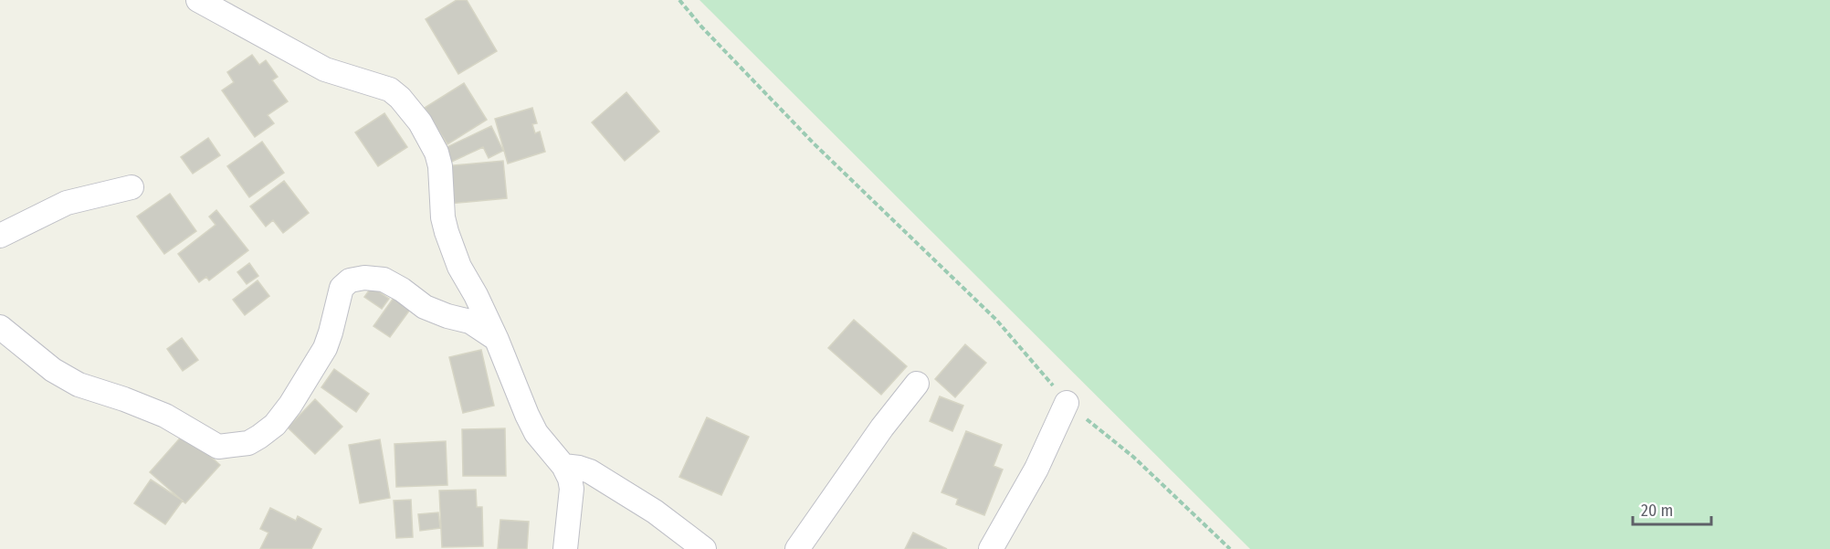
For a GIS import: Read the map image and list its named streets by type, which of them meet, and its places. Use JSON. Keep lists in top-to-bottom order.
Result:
{
  "scale_bar": "20 m"
}
